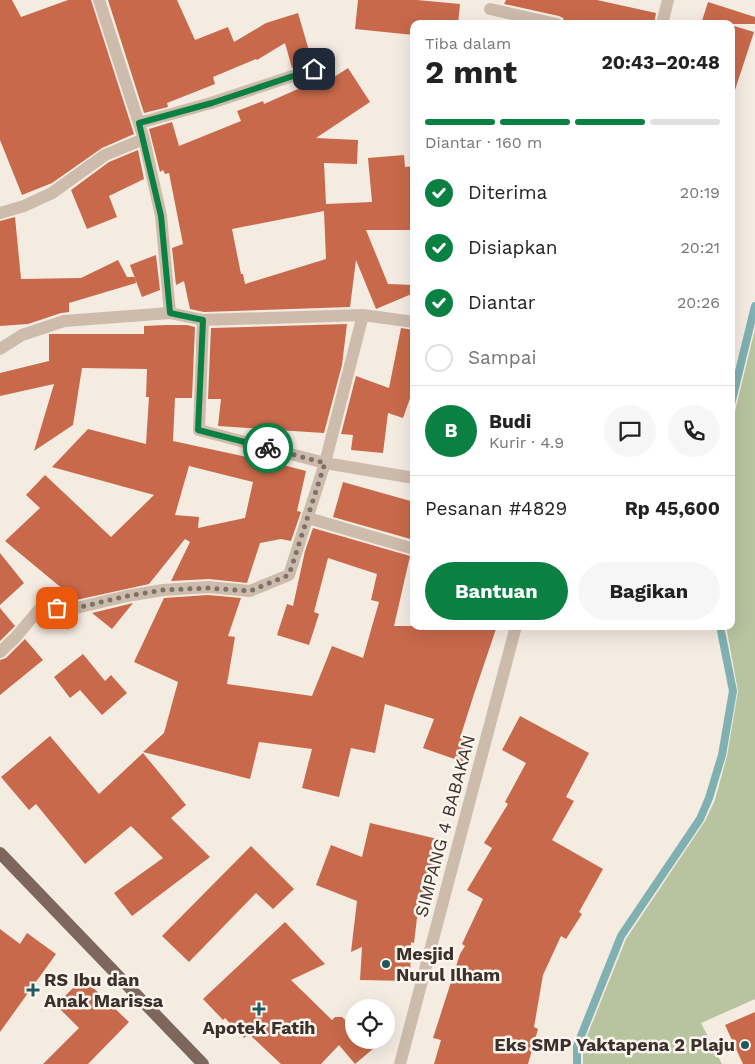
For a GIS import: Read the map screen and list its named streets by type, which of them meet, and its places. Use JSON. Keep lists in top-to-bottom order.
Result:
{
  "streets": {
    "street": ["SIMPANG 4 BABAKAN"]
  },
  "places": {
    "other": ["Mesjid Nurul Ilham", "Eks SMP Yaktapena 2 Plaju"],
    "health": ["RS Ibu dan Anak Marissa", "Apotek Fatih"]
  },
  "page": {
    "heading": ["2 mnt", "Tiba dalam", "20:43–20:48"],
    "panel": [
      "Budi",
      "Kurir · 4.9",
      "Pesanan #4829",
      "Rp 45,600"
    ],
    "bar": "Diantar · 160 m",
    "list": [
      ["Diterima", "20:19"],
      ["Disiapkan", "20:21"],
      ["Diantar", "20:26"],
      "Sampai"
    ],
    "round": "B",
    "buttons": ["Bantuan", "Bagikan"]
  }
}
